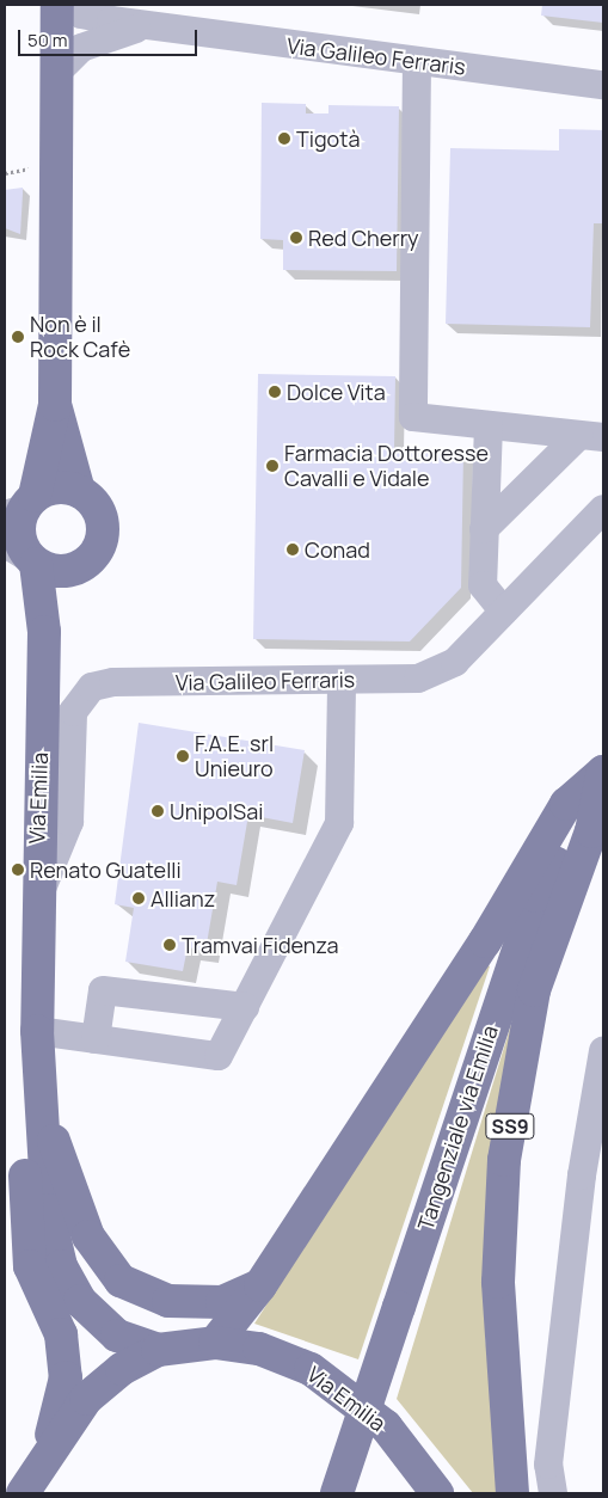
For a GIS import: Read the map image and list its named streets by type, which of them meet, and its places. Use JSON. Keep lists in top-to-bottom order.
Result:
{
  "streets": {
    "main road": ["Via Emilia", "SS9", "Tangenziale via Emilia"],
    "street": ["Via Galileo Ferraris"]
  },
  "crossings": [
    ["Via Galileo Ferraris", "Via Emilia"],
    ["SS9", "Tangenziale via Emilia"]
  ],
  "places": [
    "Tigotà",
    "Red Cherry",
    "Non è il Rock Cafè",
    "Dolce Vita",
    "Farmacia Dottoresse Cavalli e Vidale",
    "Conad",
    "F.A.E. srl Unieuro",
    "UnipolSai",
    "Renato Guatelli",
    "Allianz",
    "Tramvai Fidenza"
  ],
  "scale_bar": "50 m"
}
